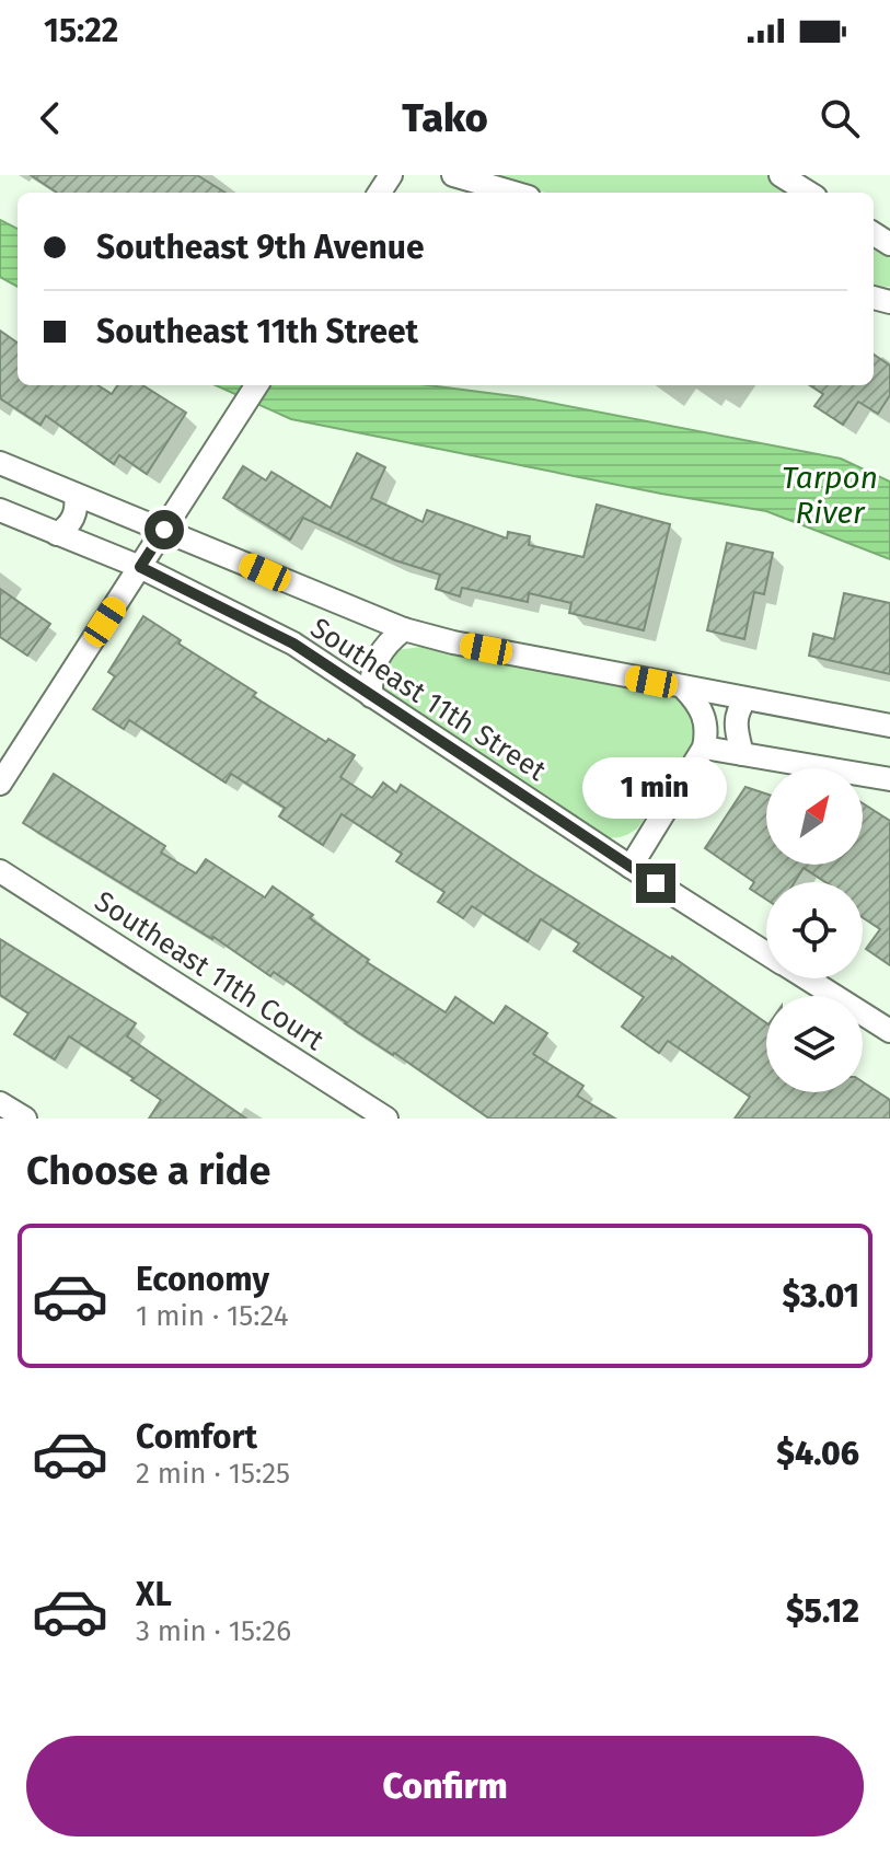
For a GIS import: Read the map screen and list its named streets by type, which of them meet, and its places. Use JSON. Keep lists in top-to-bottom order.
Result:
{
  "streets": {
    "street": ["Southeast 11th Street", "Southeast 11th Court"]
  },
  "water": ["Tarpon River"],
  "north": "top right",
  "page": {
    "status": "15:22",
    "header": "Tako",
    "banner": ["Southeast 9th Avenue", "Southeast 11th Street"],
    "bubble": "1 min",
    "heading": "Choose a ride",
    "list": [
      {
        "name": "Economy",
        "note": "1 min · 15:24",
        "value": "$3.01"
      },
      {
        "name": "Comfort",
        "note": "2 min · 15:25",
        "value": "$4.06"
      },
      {
        "name": "XL",
        "note": "3 min · 15:26",
        "value": "$5.12"
      }
    ],
    "buttons": "Confirm"
  }
}
